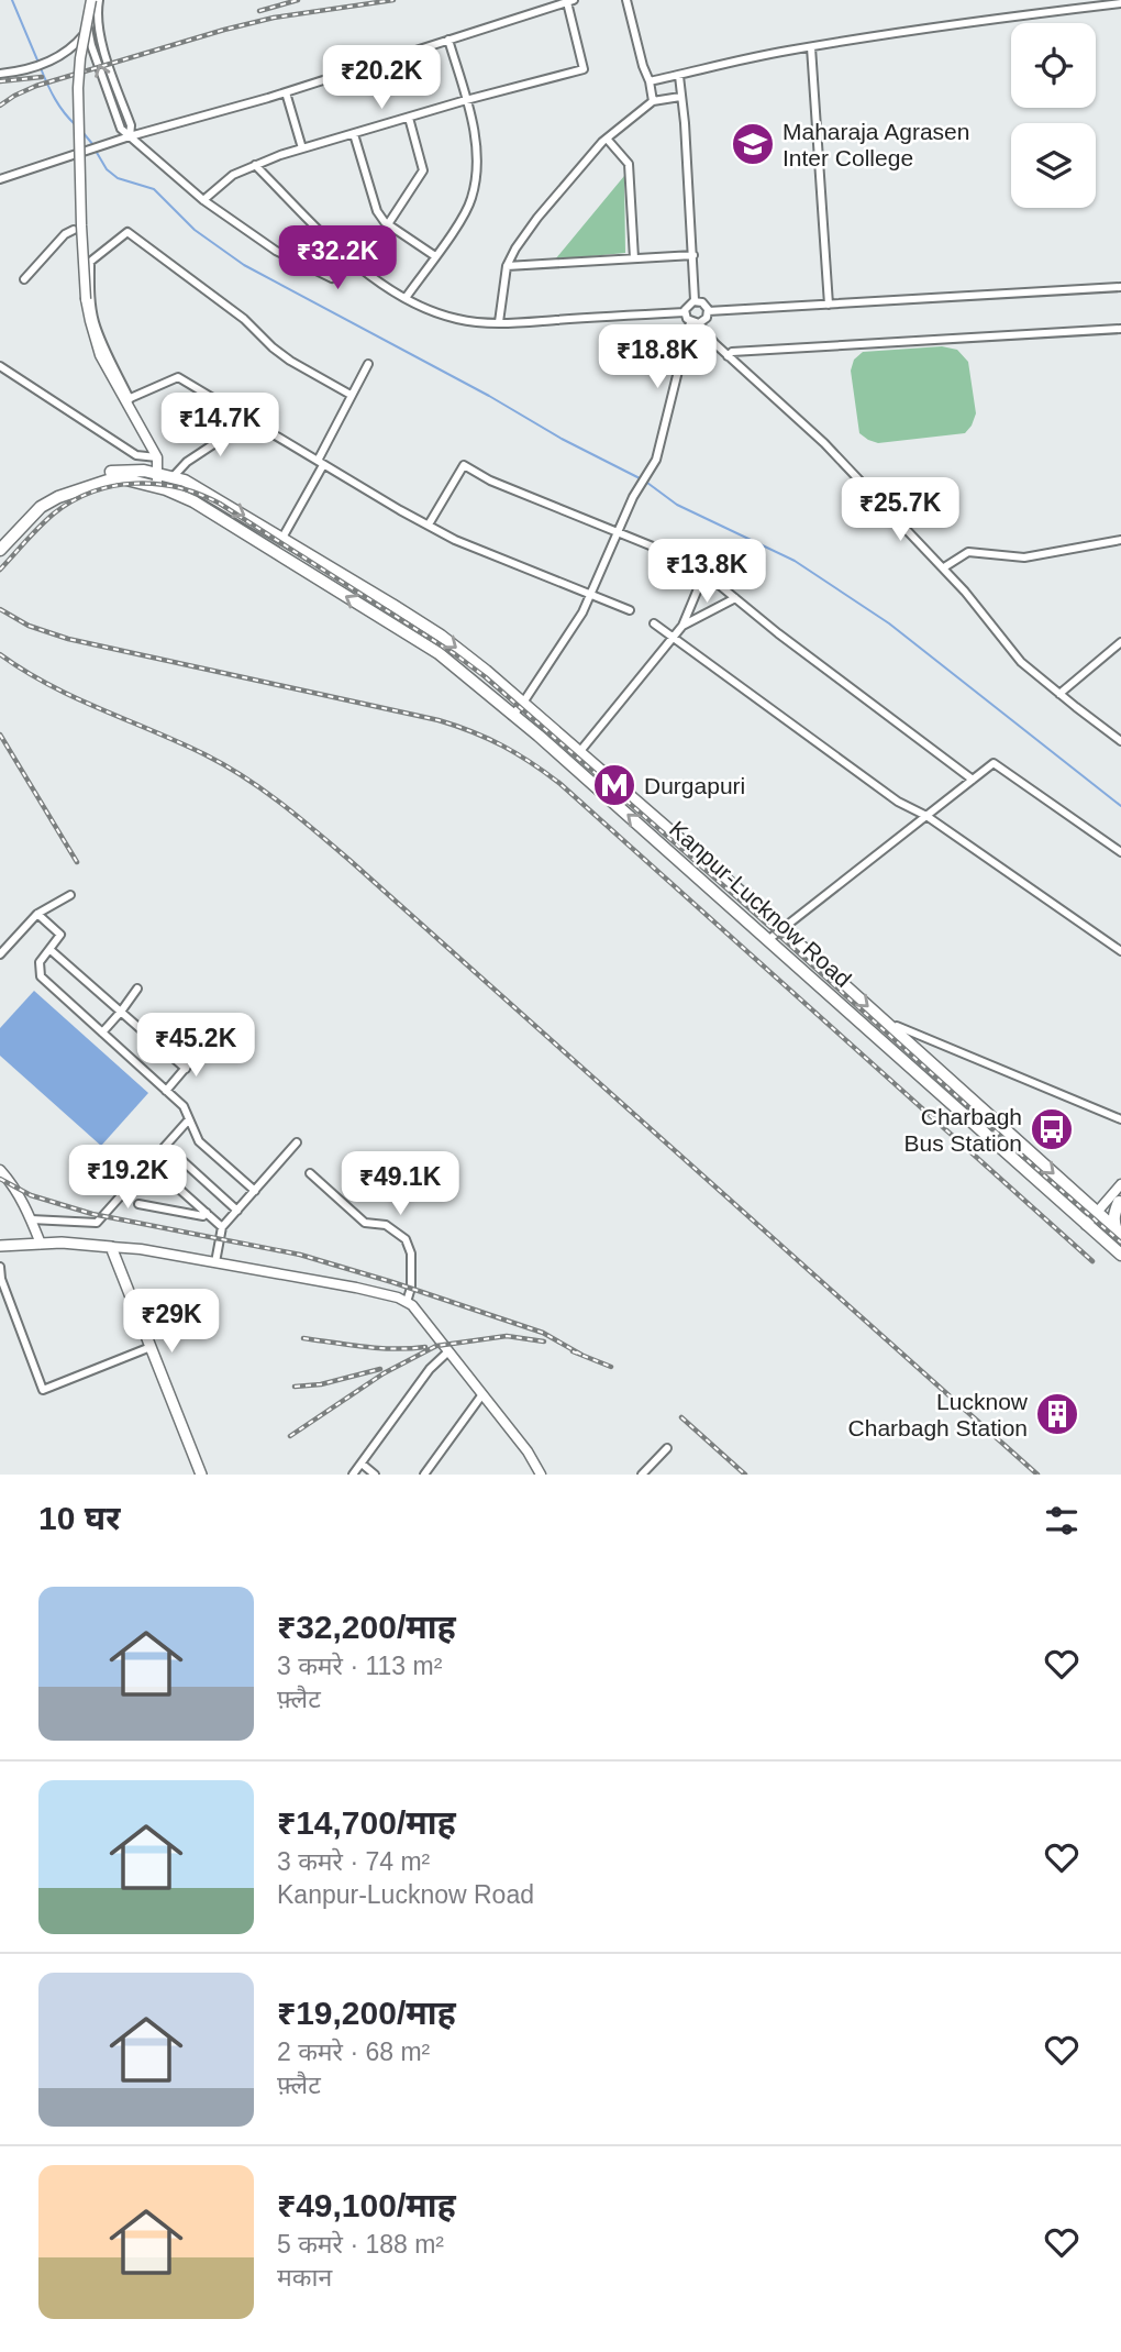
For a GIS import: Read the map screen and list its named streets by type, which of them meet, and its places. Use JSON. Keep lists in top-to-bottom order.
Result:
{
  "streets": {
    "main road": ["Kanpur-Lucknow Road"]
  },
  "places": {
    "school or university": ["Maharaja Agrasen Inter College"],
    "metro station": ["Durgapuri"],
    "bus stop": ["Charbagh Bus Station"],
    "building": ["Lucknow Charbagh Station"]
  },
  "page": {
    "price": [
      "₹20.2K",
      "₹32.2K",
      "₹18.8K",
      "₹14.7K",
      "₹25.7K",
      "₹13.8K",
      "₹45.2K",
      "₹19.2K",
      "₹49.1K",
      "₹29K"
    ],
    "heading": "10 घर",
    "list": [
      {
        "name": "₹32,200/माह",
        "note": "3 कमरे · 113 m² · फ़्लैट"
      },
      {
        "name": "₹14,700/माह",
        "note": "3 कमरे · 74 m² · Kanpur-Lucknow Road"
      },
      {
        "name": "₹19,200/माह",
        "note": "2 कमरे · 68 m² · फ़्लैट"
      },
      {
        "name": "₹49,100/माह",
        "note": "5 कमरे · 188 m² · मकान"
      }
    ]
  }
}
